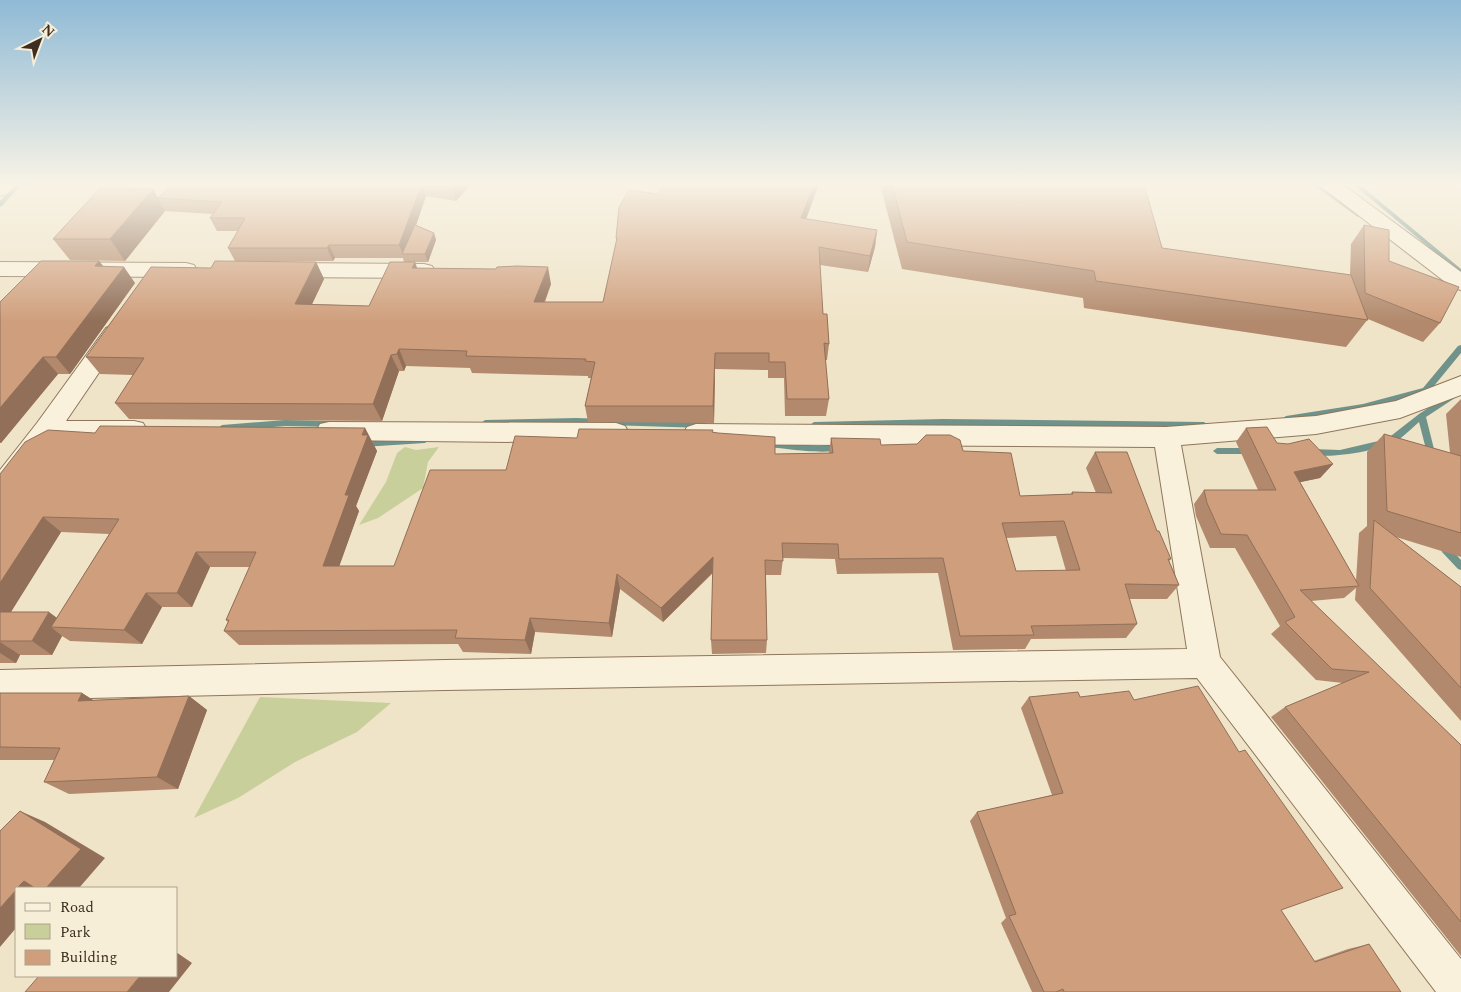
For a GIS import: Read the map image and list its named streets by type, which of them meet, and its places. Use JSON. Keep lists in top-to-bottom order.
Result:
{
  "legend": ["Road", "Park", "Building"],
  "north": "top right"
}
